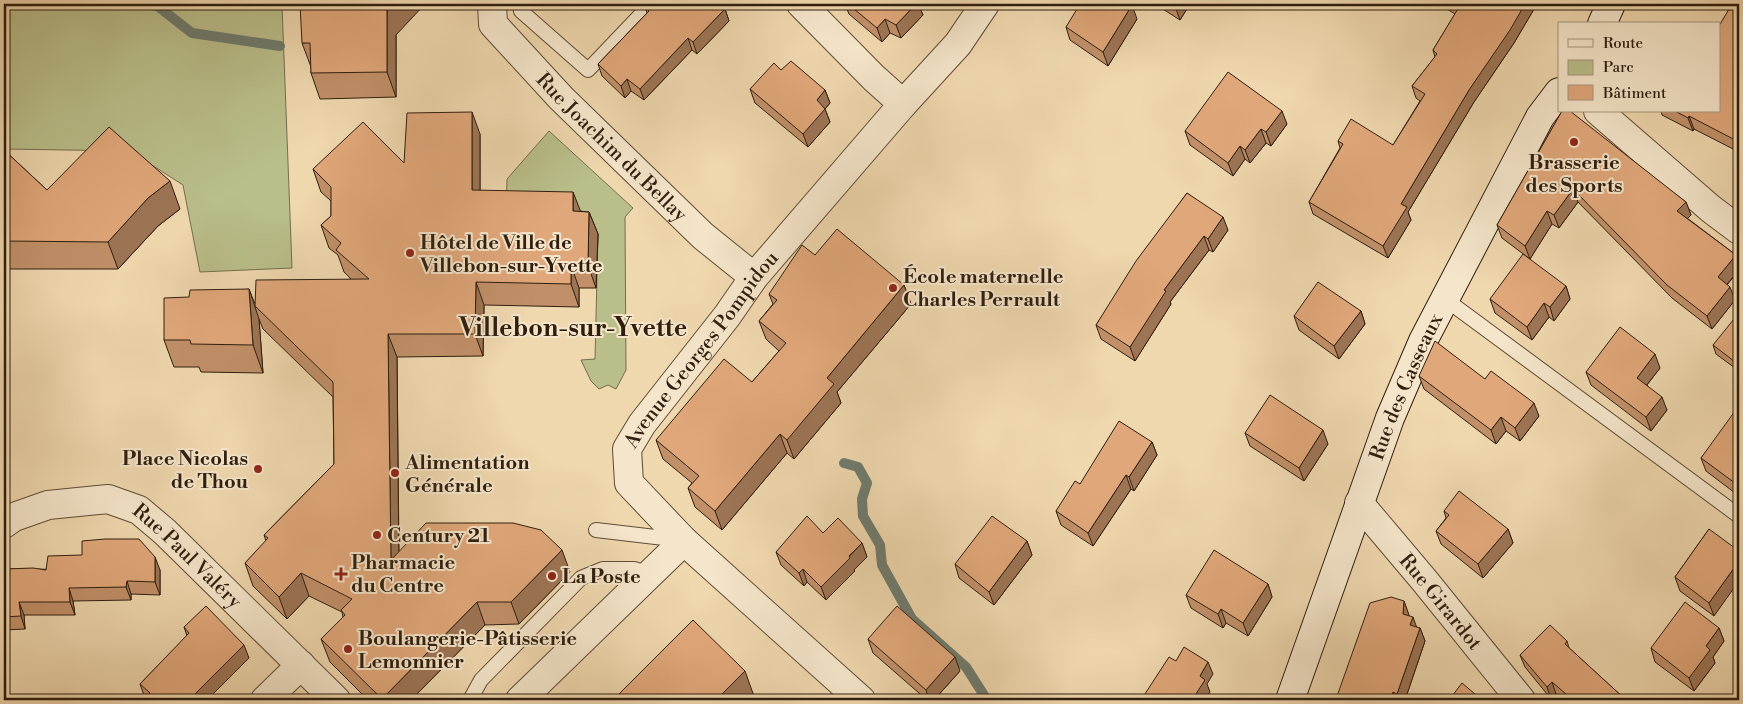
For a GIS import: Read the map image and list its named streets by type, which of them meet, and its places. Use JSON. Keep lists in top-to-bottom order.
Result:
{
  "streets": {
    "street": [
      "Rue Joachim du Bellay",
      "Avenue Georges Pompidou",
      "Rue des Casseaux",
      "Rue Paul Valéry",
      "Rue Girardot"
    ]
  },
  "crossings": [
    ["Rue Joachim du Bellay", "Avenue Georges Pompidou"],
    ["Rue des Casseaux", "Rue Girardot"]
  ],
  "districts": ["Villebon-sur-Yvette"],
  "places": {
    "other": [
      "Brasserie des Sports",
      "Hôtel de Ville de Villebon-sur-Yvette",
      "École maternelle Charles Perrault",
      "Place Nicolas de Thou",
      "Alimentation Générale",
      "Century 21",
      "La Poste",
      "Boulangerie-Pâtisserie Lemonnier"
    ],
    "health": ["Pharmacie du Centre"]
  },
  "legend": ["Route", "Parc", "Bâtiment"]
}
